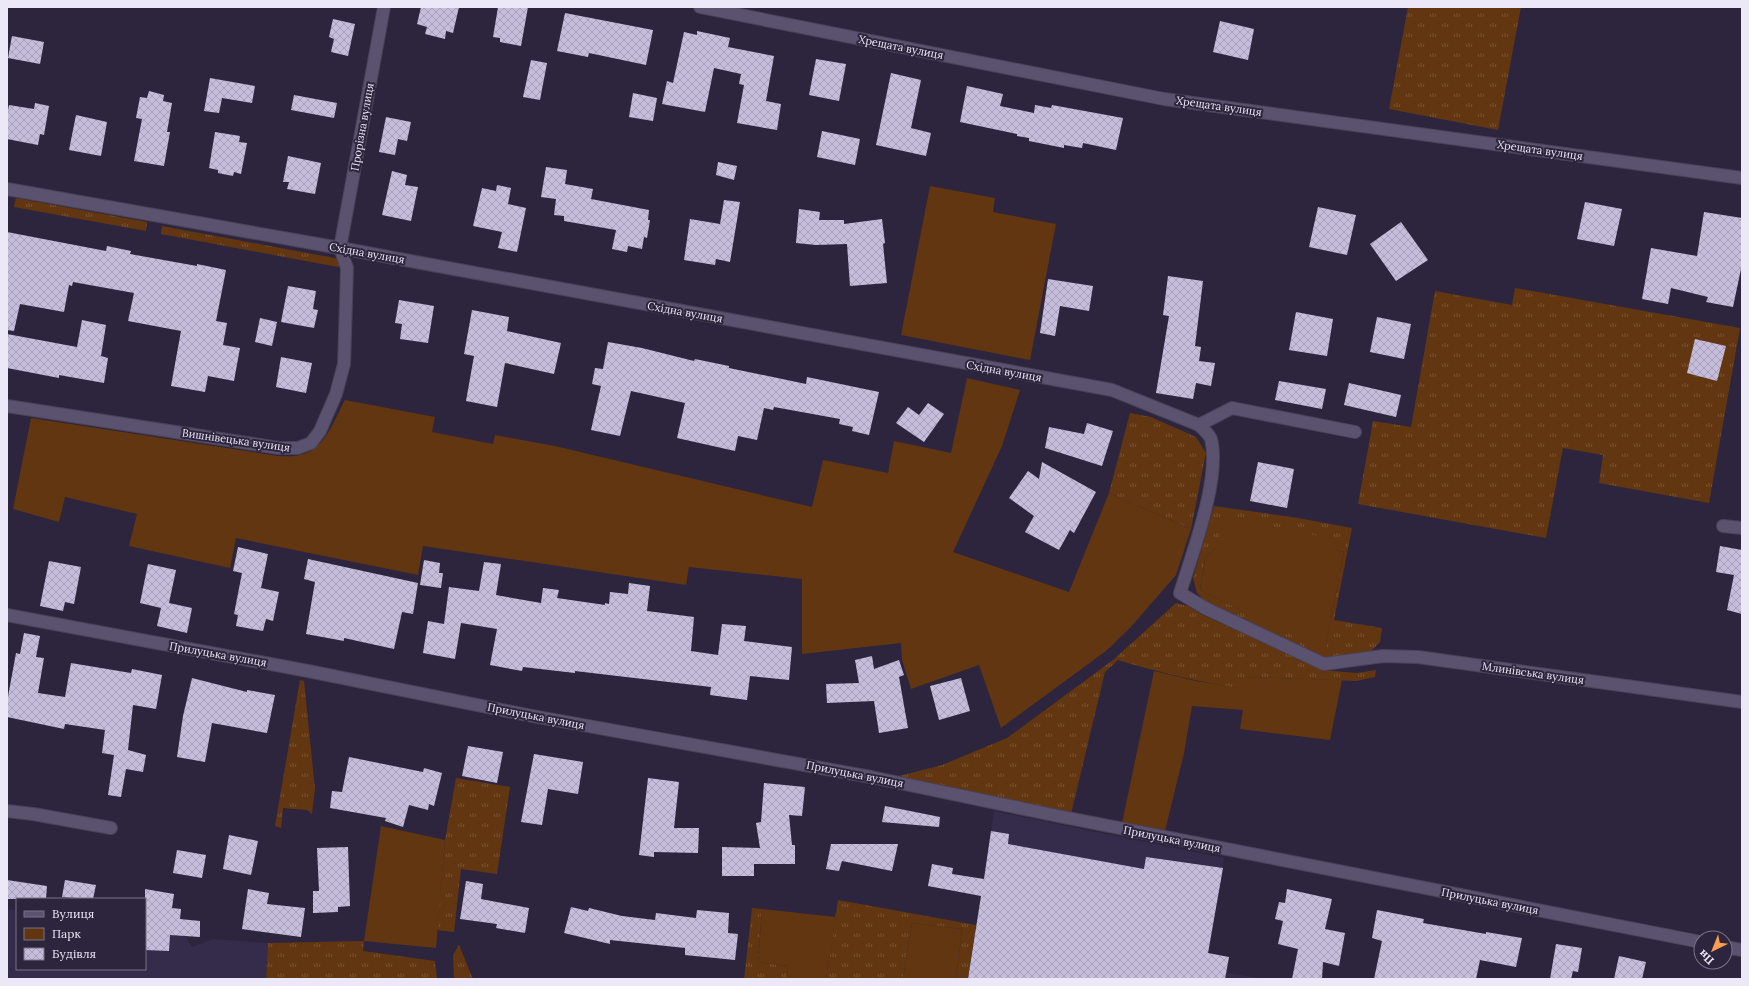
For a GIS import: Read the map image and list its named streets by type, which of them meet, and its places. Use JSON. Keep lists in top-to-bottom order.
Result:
{
  "streets": {
    "street": [
      "Хрещата вулиця",
      "Прорізна вулиця",
      "Східна вулиця",
      "Вишнівецька вулиця",
      "Прилуцька вулиця",
      "Млинівська вулиця"
    ]
  },
  "crossings": [
    ["Прорізна вулиця", "Східна вулиця"],
    ["Прорізна вулиця", "Вишнівецька вулиця"],
    ["Східна вулиця", "Вишнівецька вулиця"],
    ["Східна вулиця", "Млинівська вулиця"]
  ],
  "legend": ["Вулиця", "Парк", "Будівля"],
  "north": "bottom left"
}
